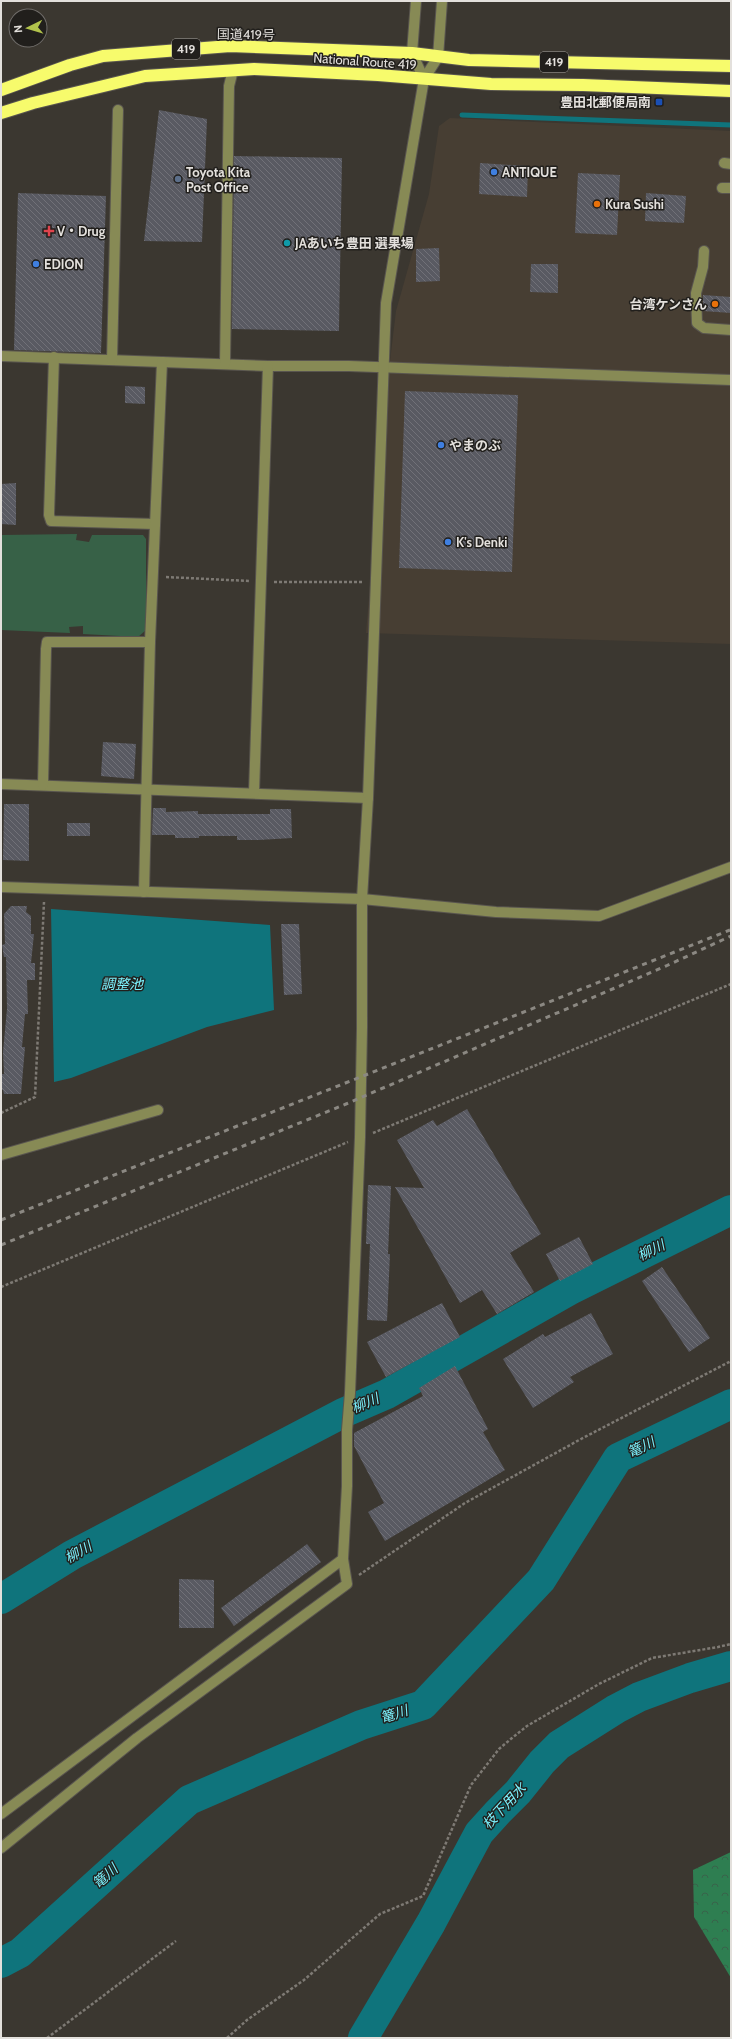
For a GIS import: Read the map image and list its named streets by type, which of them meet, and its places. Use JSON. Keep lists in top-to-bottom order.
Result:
{
  "streets": {
    "highway": ["419", "National Route 419"]
  },
  "water": [
    "調整池",
    "柳川",
    "篭川",
    "枝下用水"
  ],
  "places": {
    "transit": ["豊田北郵便局南"],
    "other": [
      "ANTIQUE",
      "Toyota Kita Post Office",
      "Kura Sushi",
      "JAあいち豊田 選果場",
      "EDION",
      "台湾ケンさん",
      "やまのぶ",
      "K's Denki"
    ],
    "health": ["V・Drug"]
  },
  "north": "left"
}
